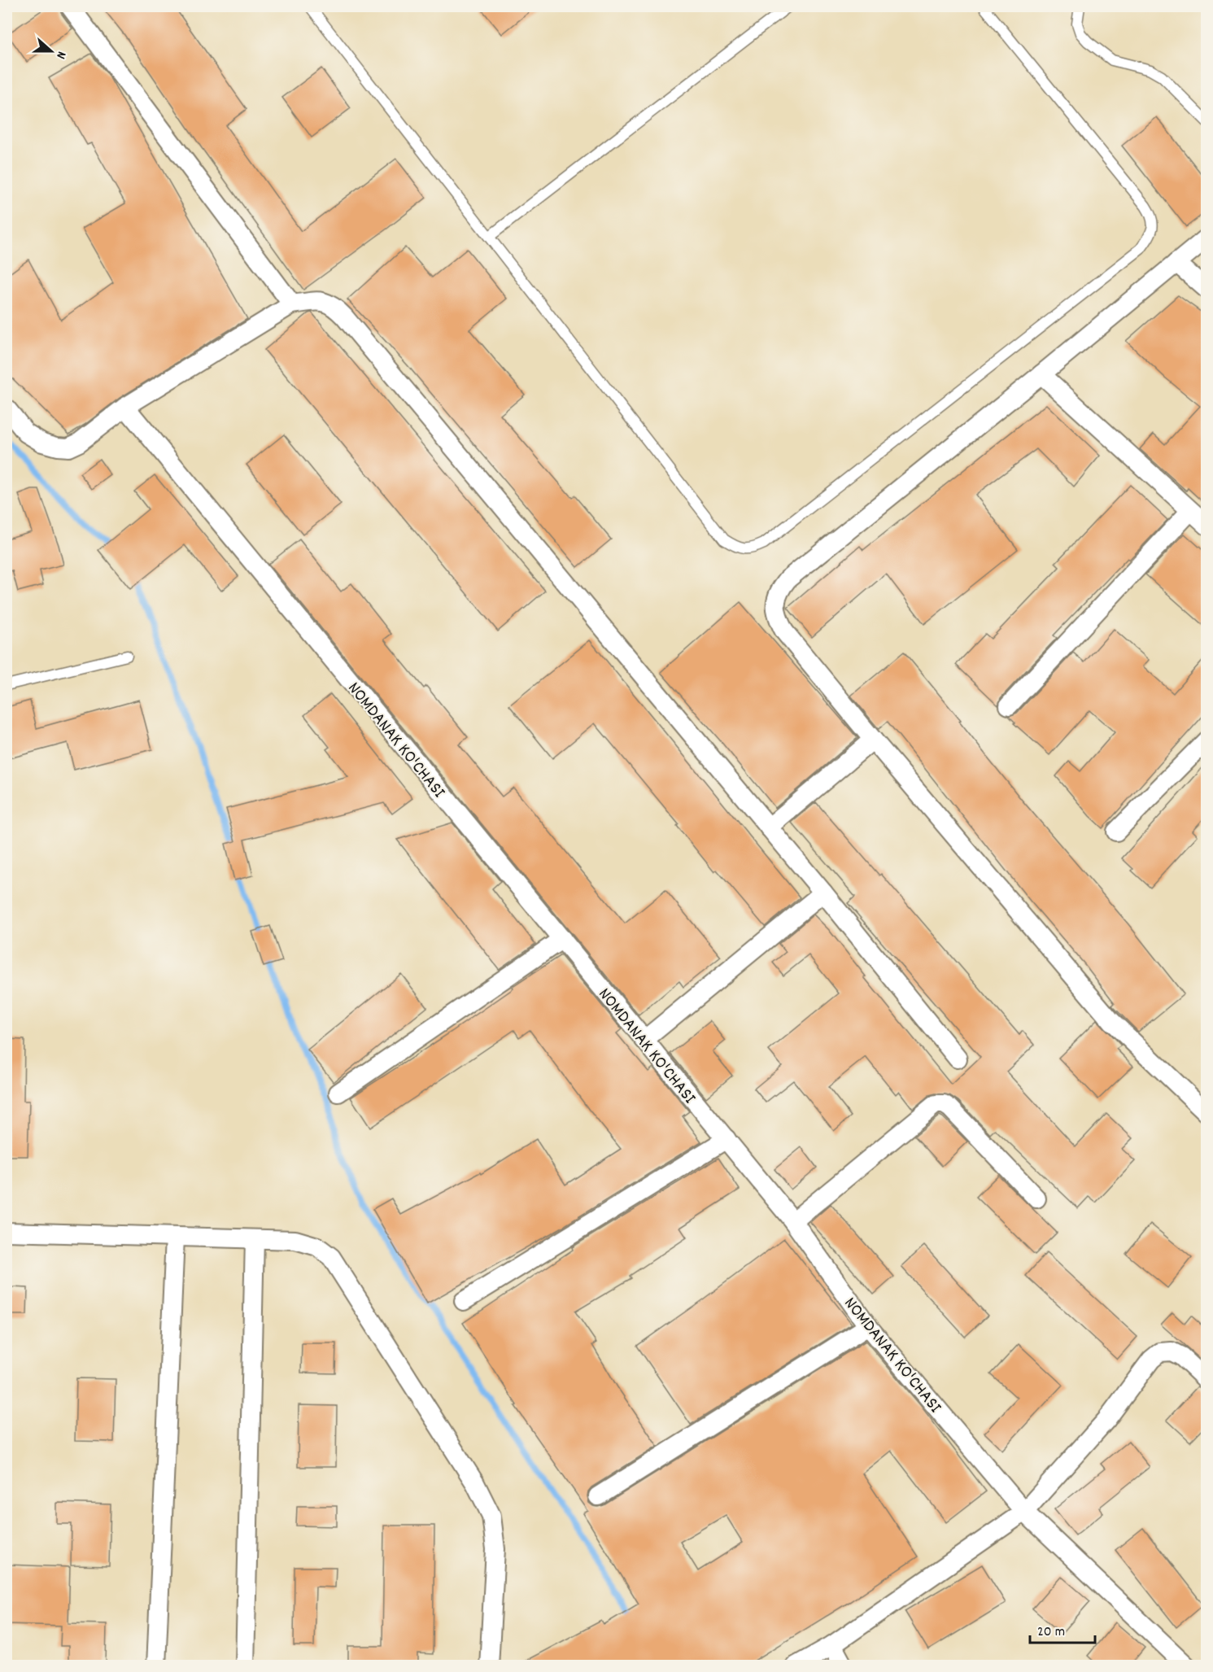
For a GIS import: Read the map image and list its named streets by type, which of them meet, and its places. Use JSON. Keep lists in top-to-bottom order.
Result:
{
  "streets": {
    "street": ["NOMDANAK KO'CHASI"]
  },
  "scale_bar": "20 m",
  "north": "right"
}
